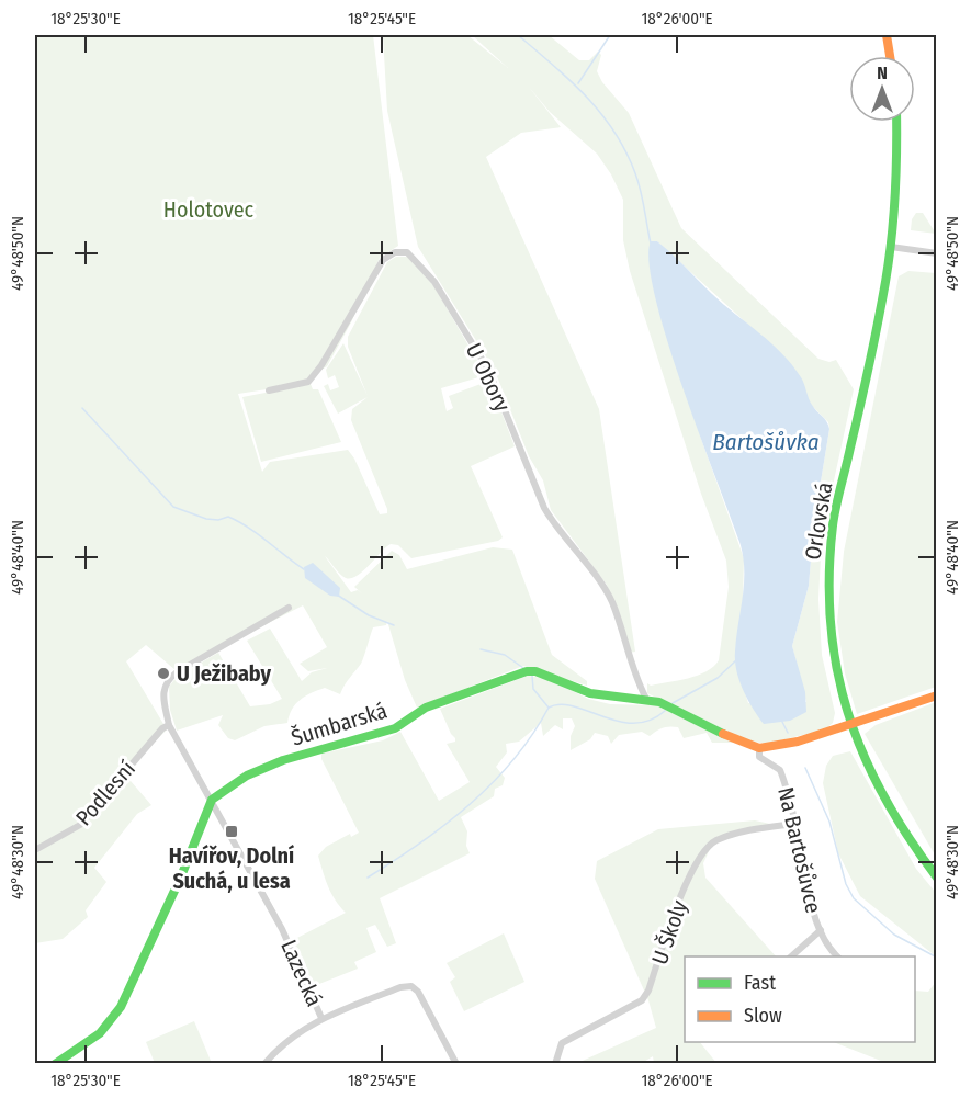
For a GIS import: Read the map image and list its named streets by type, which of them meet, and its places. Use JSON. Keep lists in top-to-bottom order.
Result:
{
  "streets": {
    "street": [
      "U Obory",
      "Orlovská",
      "Šumbarská",
      "Podlesní",
      "Na Bartošůvce",
      "U Školy",
      "Lazecká"
    ]
  },
  "crossings": [
    ["U Obory", "Šumbarská"],
    ["Šumbarská", "Na Bartošůvce"],
    ["Šumbarská", "Lazecká"],
    ["Podlesní", "Lazecká"],
    ["Na Bartošůvce", "U Školy"]
  ],
  "water": ["Bartošůvka"],
  "parks": ["Holotovec"],
  "places": {
    "other": ["U Ježibaby"],
    "transit": ["Havířov, Dolní Suchá, u lesa"]
  },
  "legend": ["Fast", "Slow"],
  "north": "top",
  "coordinates": [
    "18°25'30\"E",
    "18°25'45\"E",
    "18°26'00\"E",
    "49°48'50\"N",
    "49°48'40\"N",
    "49°48'30\"N"
  ]
}
